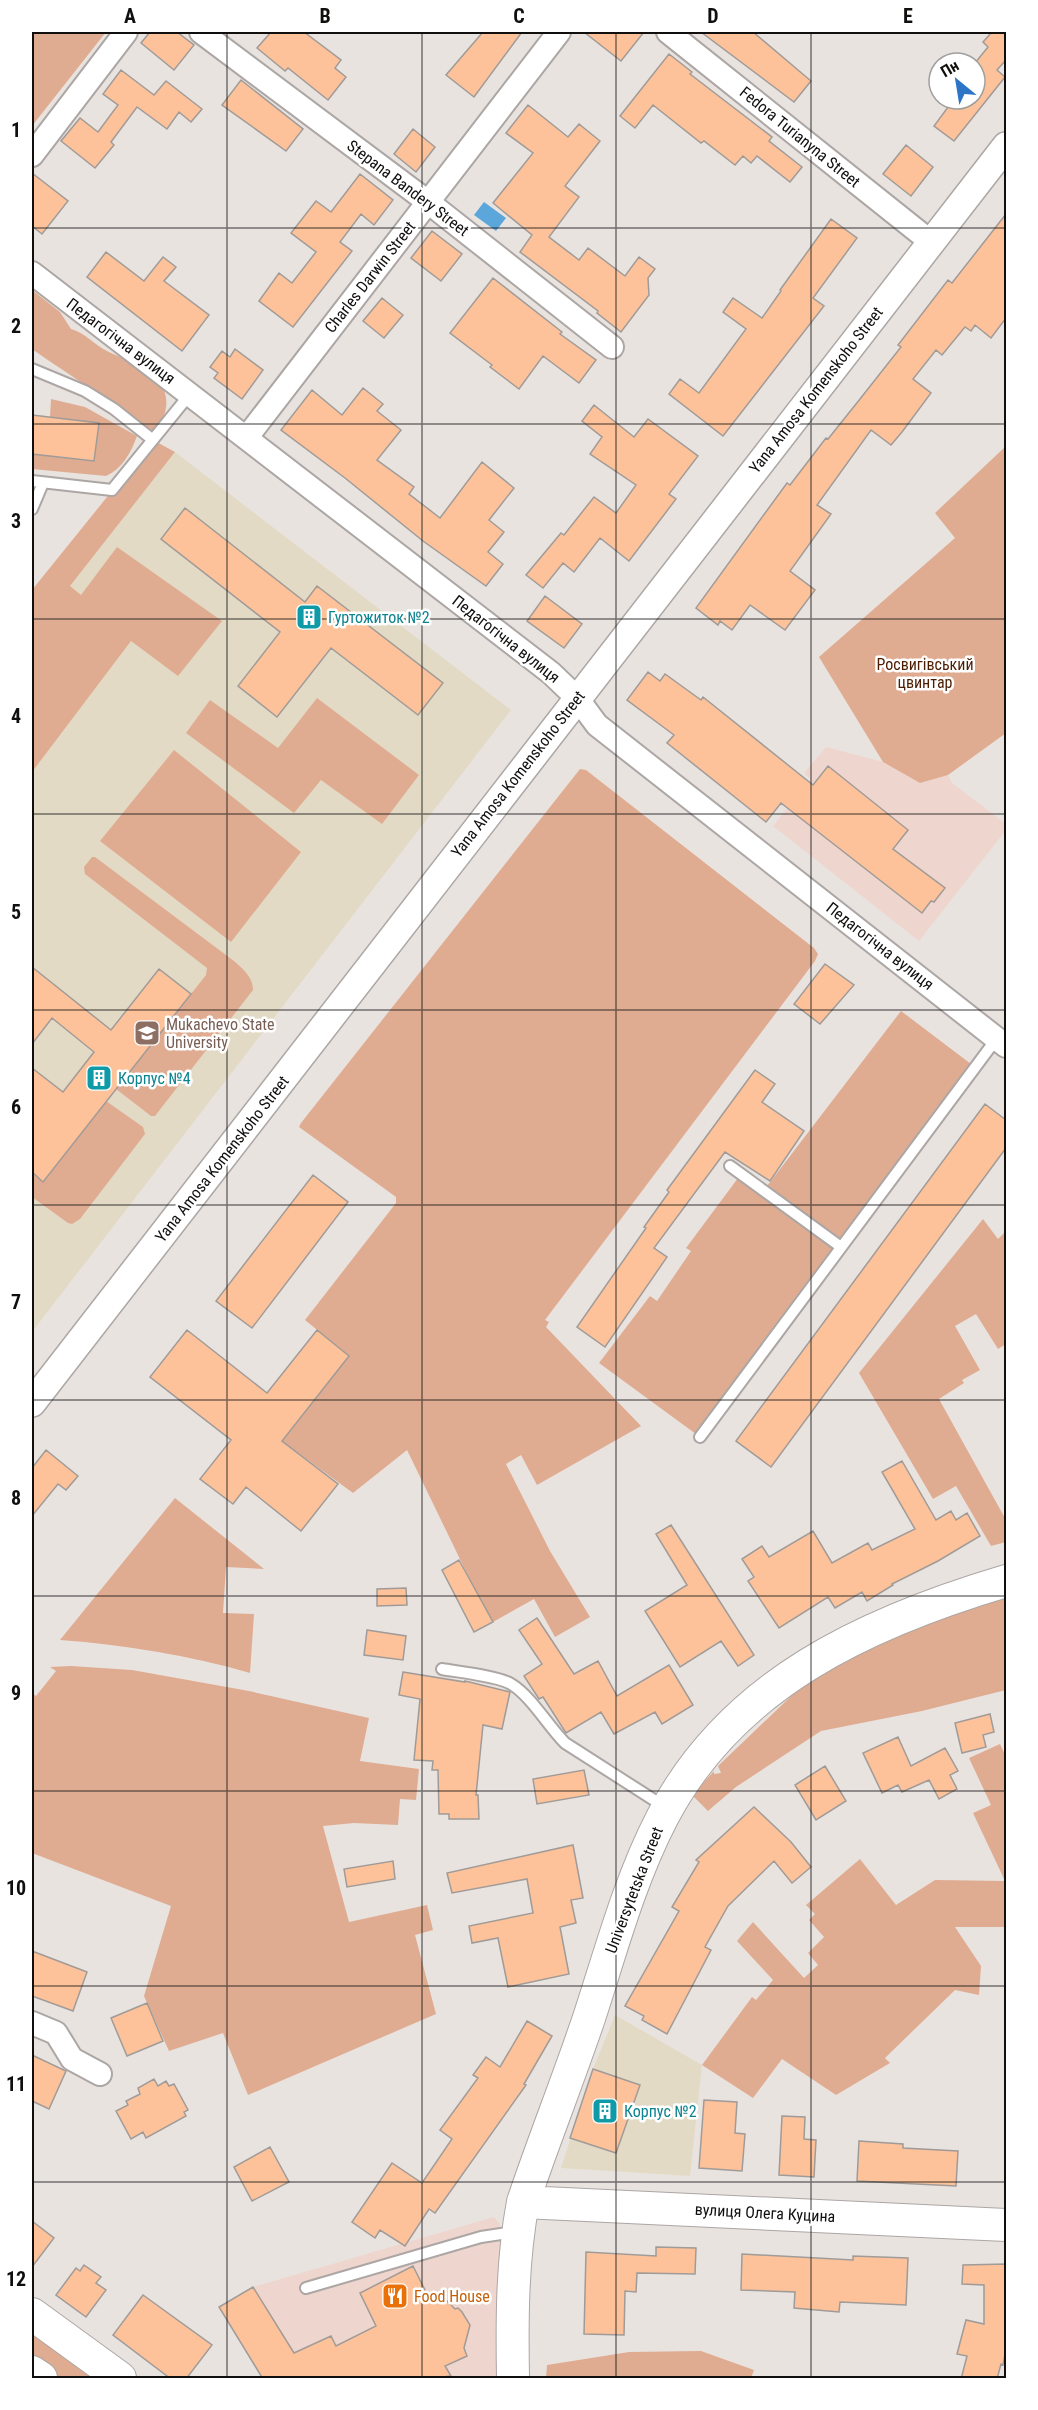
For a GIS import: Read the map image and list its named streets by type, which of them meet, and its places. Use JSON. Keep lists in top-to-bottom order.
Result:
{
  "streets": {
    "main road": ["Universytetska Street", "вулиця Олега Куцина"],
    "street": [
      "Fedora Turianyna Street",
      "Stepana Bandery Street",
      "Charles Darwin Street",
      "Педагогічна вулиця",
      "Yana Amosa Komenskoho Street"
    ]
  },
  "crossings": [
    ["Fedora Turianyna Street", "Yana Amosa Komenskoho Street"],
    ["Stepana Bandery Street", "Charles Darwin Street"],
    ["Charles Darwin Street", "Педагогічна вулиця"],
    ["Педагогічна вулиця", "Yana Amosa Komenskoho Street"],
    ["Universytetska Street", "вулиця Олега Куцина"]
  ],
  "parks": ["Росвигівський цвинтар"],
  "places": {
    "building": ["Гуртожиток №2", "Корпус №4", "Корпус №2"],
    "school or university": ["Mukachevo State University"],
    "restaurant": ["Food House"]
  },
  "north": "top left",
  "grid": {
    "columns": [
      "A",
      "B",
      "C",
      "D",
      "E"
    ],
    "rows": [
      "1",
      "2",
      "3",
      "4",
      "5",
      "6",
      "7",
      "8",
      "9",
      "10",
      "11",
      "12"
    ]
  }
}
